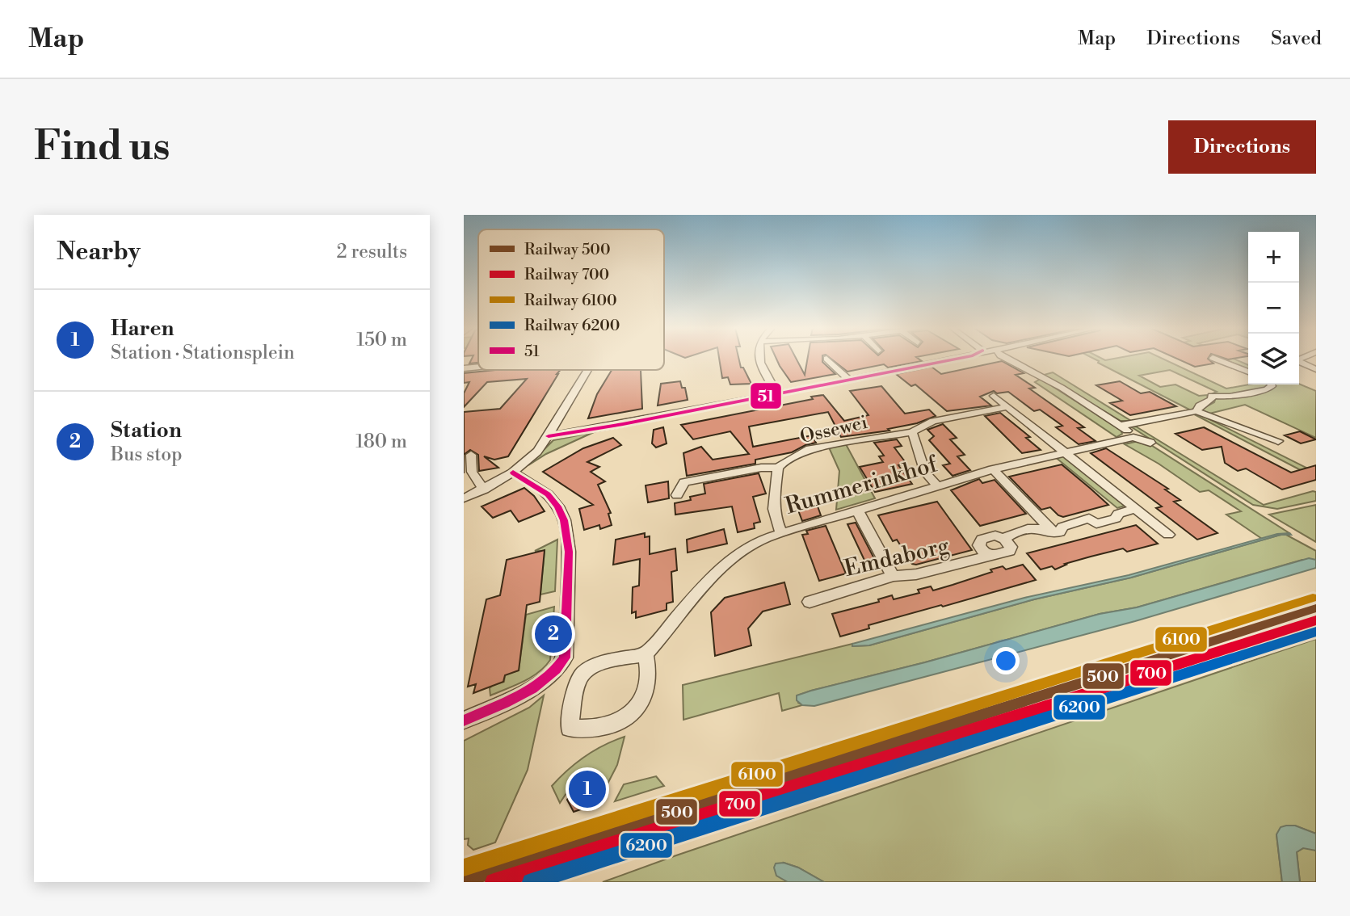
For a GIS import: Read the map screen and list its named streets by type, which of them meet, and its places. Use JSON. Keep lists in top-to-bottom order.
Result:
{
  "streets": {
    "street": ["Ossewei", "Rummerinkhof", "Emdaborg"]
  },
  "lines": [
    "transit line 51",
    "rail line 6100",
    "rail line 500",
    "rail line 700",
    "rail line 6200"
  ],
  "legend": [
    "Railway 500",
    "Railway 700",
    "Railway 6100",
    "Railway 6200",
    "51"
  ],
  "page": {
    "header": "Map",
    "nav": ["Map", "Directions", "Saved"],
    "buttons": "Directions",
    "title": "Find us",
    "heading": ["Nearby", "2 results"],
    "map_buttons": ["+", "−"],
    "list": [
      {
        "mark": "1",
        "name": "Haren",
        "note": "Station · Stationsplein",
        "value": "150 m"
      },
      {
        "mark": "2",
        "name": "Station",
        "note": "Bus stop",
        "value": "180 m"
      }
    ],
    "pins": ["2", "1"]
  }
}
